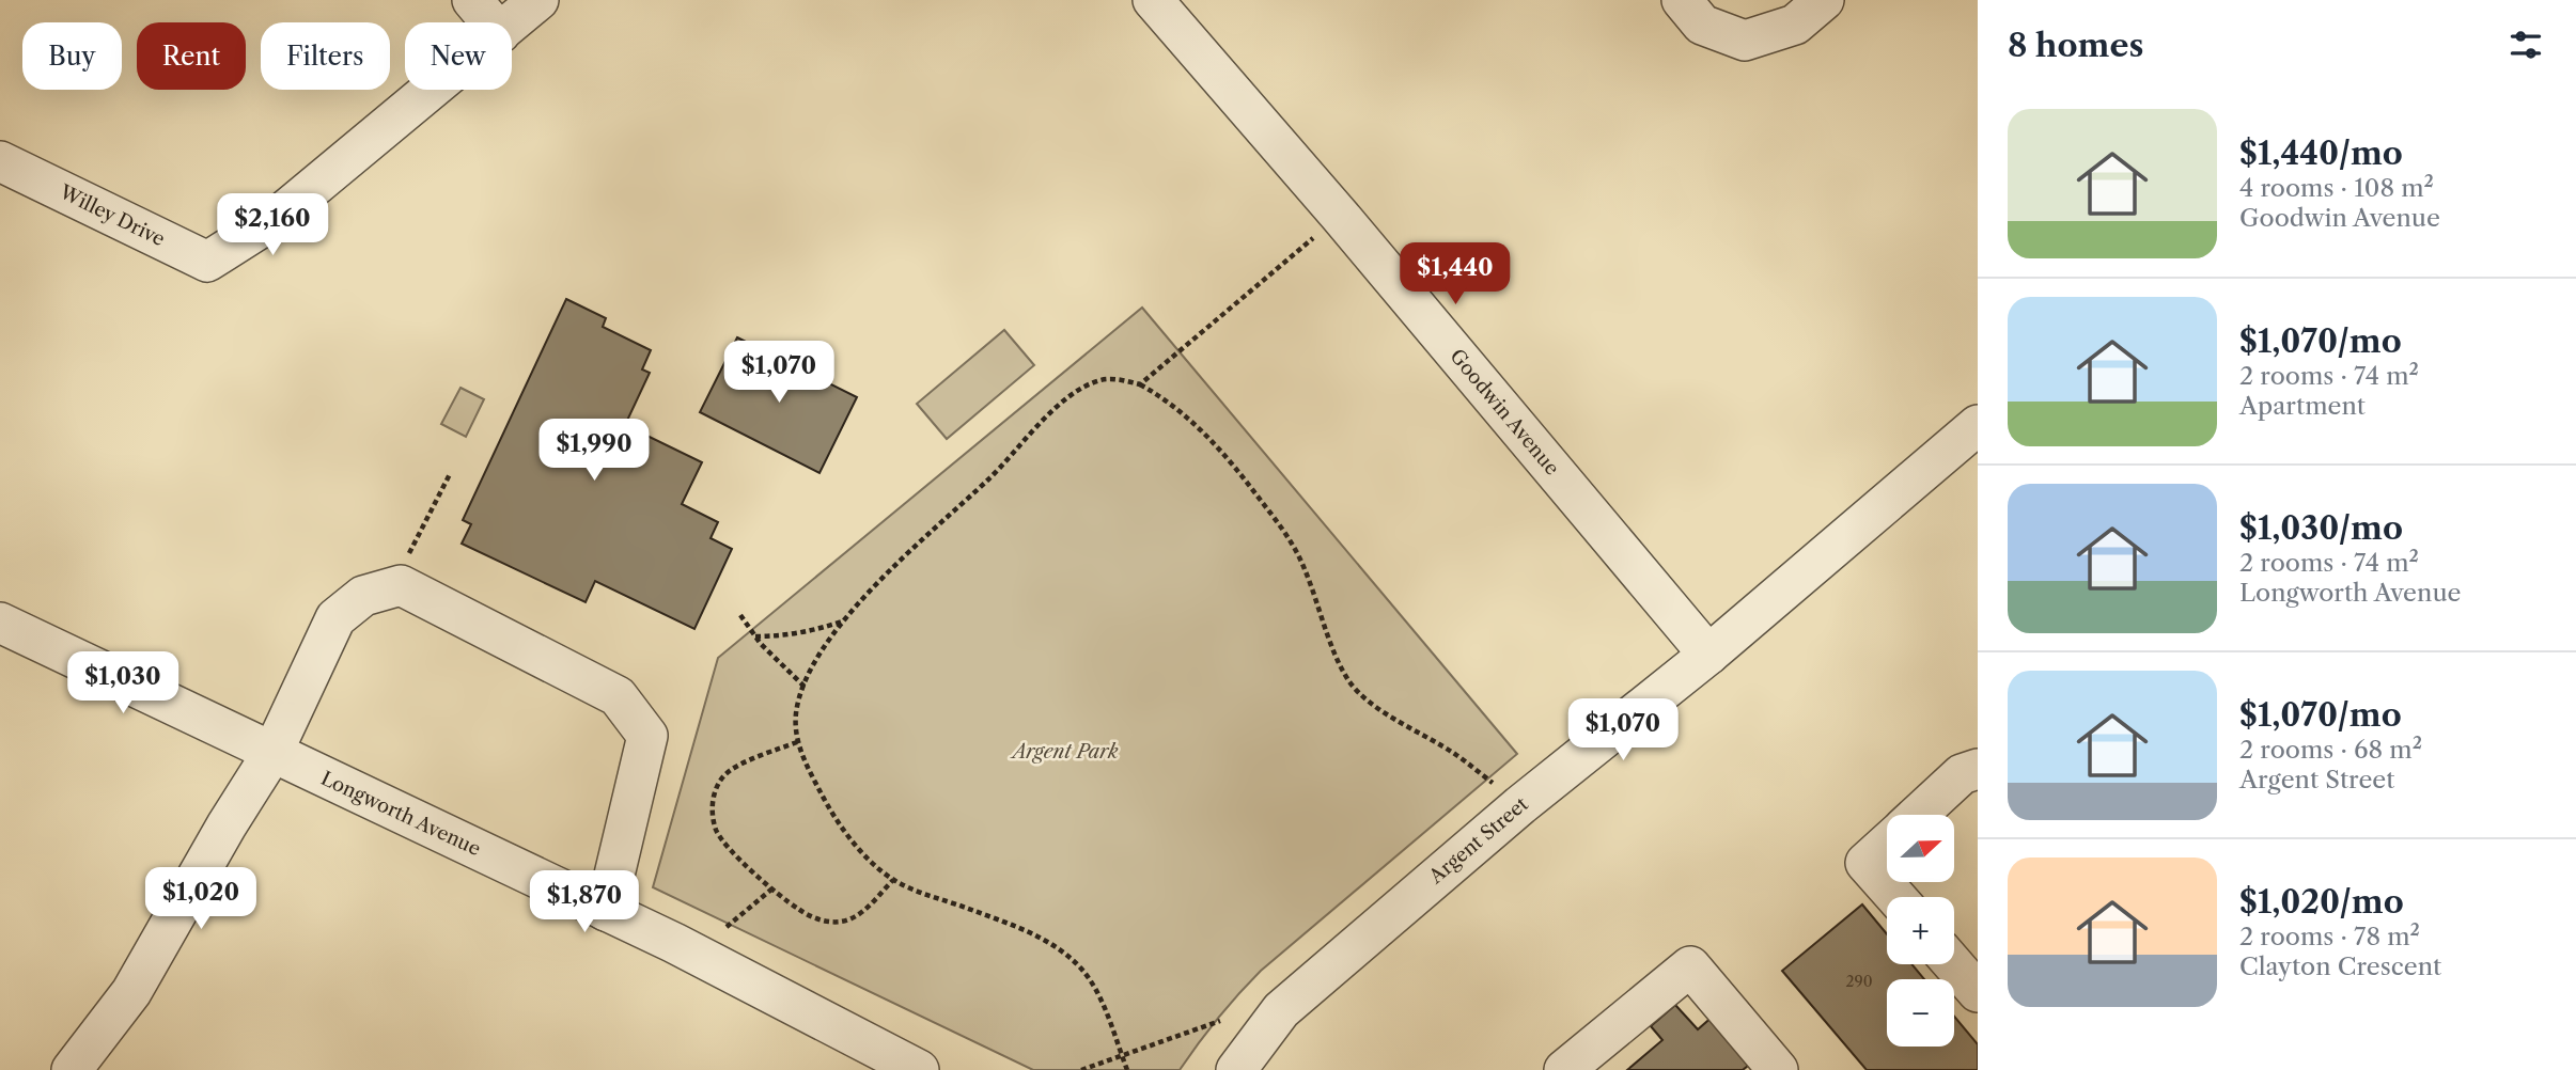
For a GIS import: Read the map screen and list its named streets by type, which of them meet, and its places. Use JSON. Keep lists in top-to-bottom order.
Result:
{
  "streets": {
    "street": [
      "Willey Drive",
      "Goodwin Avenue",
      "Longworth Avenue",
      "Argent Street"
    ]
  },
  "crossings": [
    ["Goodwin Avenue", "Argent Street"]
  ],
  "parks": ["Argent Park"],
  "house_numbers": ["290"],
  "north": "right",
  "page": {
    "heading": "8 homes",
    "chip": [
      "Buy",
      "Rent",
      "Filters",
      "New"
    ],
    "list": [
      {
        "name": "$1,440/mo",
        "note": "4 rooms · 108 m² · Goodwin Avenue"
      },
      {
        "name": "$1,070/mo",
        "note": "2 rooms · 74 m² · Apartment"
      },
      {
        "name": "$1,030/mo",
        "note": "2 rooms · 74 m² · Longworth Avenue"
      },
      {
        "name": "$1,070/mo",
        "note": "2 rooms · 68 m² · Argent Street"
      },
      {
        "name": "$1,020/mo",
        "note": "2 rooms · 78 m² · Clayton Crescent"
      }
    ],
    "price": [
      "$2,160",
      "$1,440",
      "$1,070",
      "$1,990",
      "$1,030",
      "$1,070",
      "$1,020",
      "$1,870"
    ],
    "map_buttons": ["+", "−"]
  }
}
